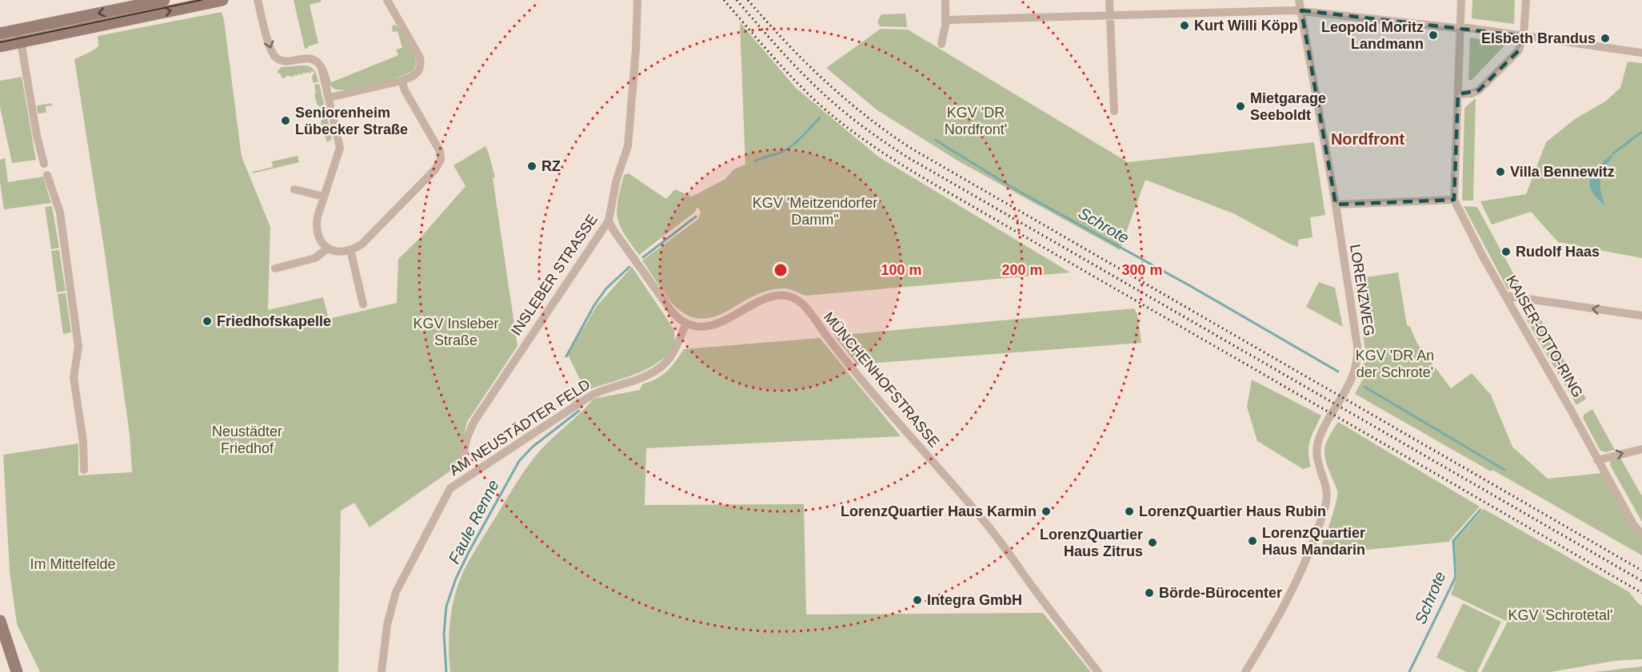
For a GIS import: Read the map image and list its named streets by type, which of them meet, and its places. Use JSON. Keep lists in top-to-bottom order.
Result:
{
  "streets": {
    "street": [
      "INSLEBER STRASSE",
      "LORENZWEG",
      "KAISER-OTTO-RING",
      "MÜNCHENHOFSTRASSE",
      "AM NEUSTÄDTER FELD"
    ]
  },
  "crossings": [
    ["MÜNCHENHOFSTRASSE", "AM NEUSTÄDTER FELD"]
  ],
  "districts": ["Nordfront"],
  "water": ["Schrote", "Faule Renne"],
  "parks": [
    "KGV 'DR Nordfront'",
    "KGV 'Meitzendorfer Damm\"",
    "KGV Insleber Straße",
    "KGV 'DR An der Schrote'",
    "Neustädter Friedhof",
    "Im Mittelfelde",
    "KGV 'Schrotetal'"
  ],
  "places": [
    "Kurt Willi Köpp",
    "Leopold Moritz Landmann",
    "Elsbeth Brandus",
    "Mietgarage Seeboldt",
    "Seniorenheim Lübecker Straße",
    "RZ",
    "Villa Bennewitz",
    "Rudolf Haas",
    "Friedhofskapelle",
    "LorenzQuartier Haus Karmin",
    "LorenzQuartier Haus Rubin",
    "LorenzQuartier Haus Mandarin",
    "LorenzQuartier Haus Zitrus",
    "Börde-Bürocenter",
    "Integra GmbH"
  ],
  "rings": ["100 m", "200 m", "300 m"]
}
